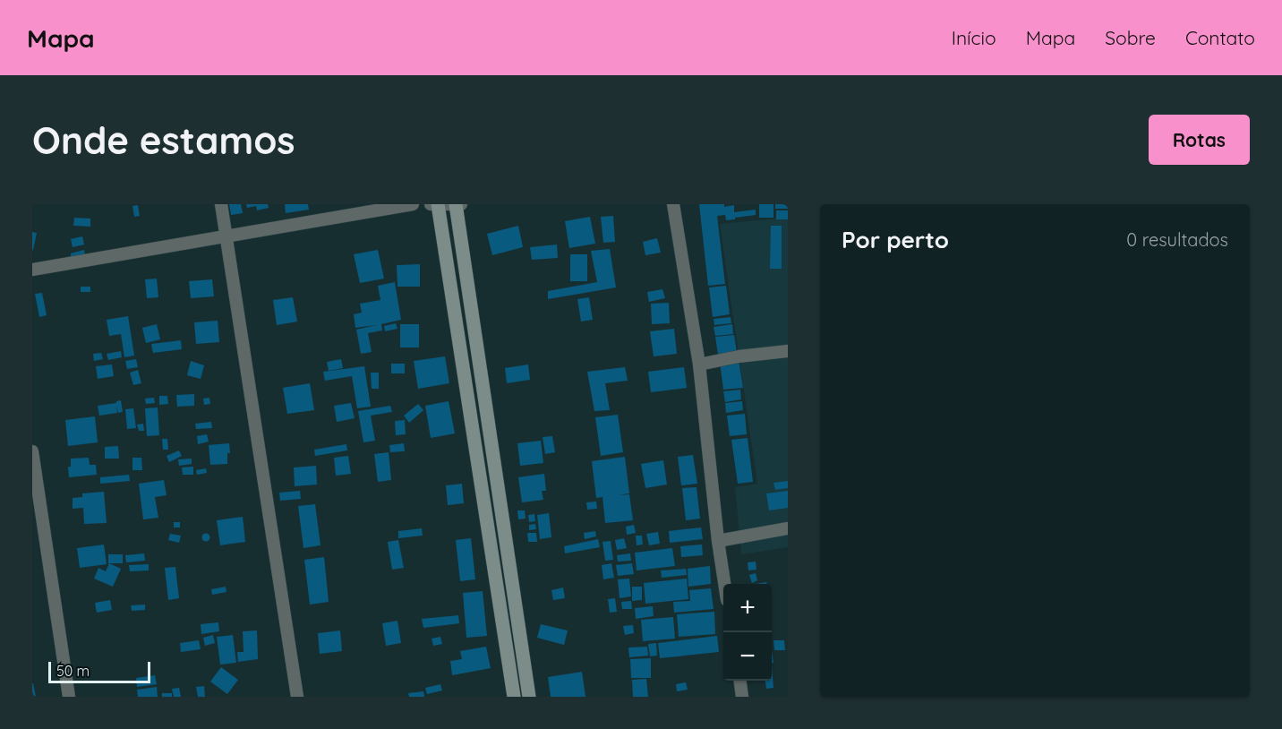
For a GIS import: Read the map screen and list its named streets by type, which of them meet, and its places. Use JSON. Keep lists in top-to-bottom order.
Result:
{
  "scale_bar": "50 m",
  "page": {
    "header": "Mapa",
    "nav": [
      "Início",
      "Mapa",
      "Sobre",
      "Contato"
    ],
    "buttons": "Rotas",
    "title": "Onde estamos",
    "heading": ["Por perto", "0 resultados"],
    "map_buttons": ["+", "−"],
    "scale": "50 m"
  }
}
